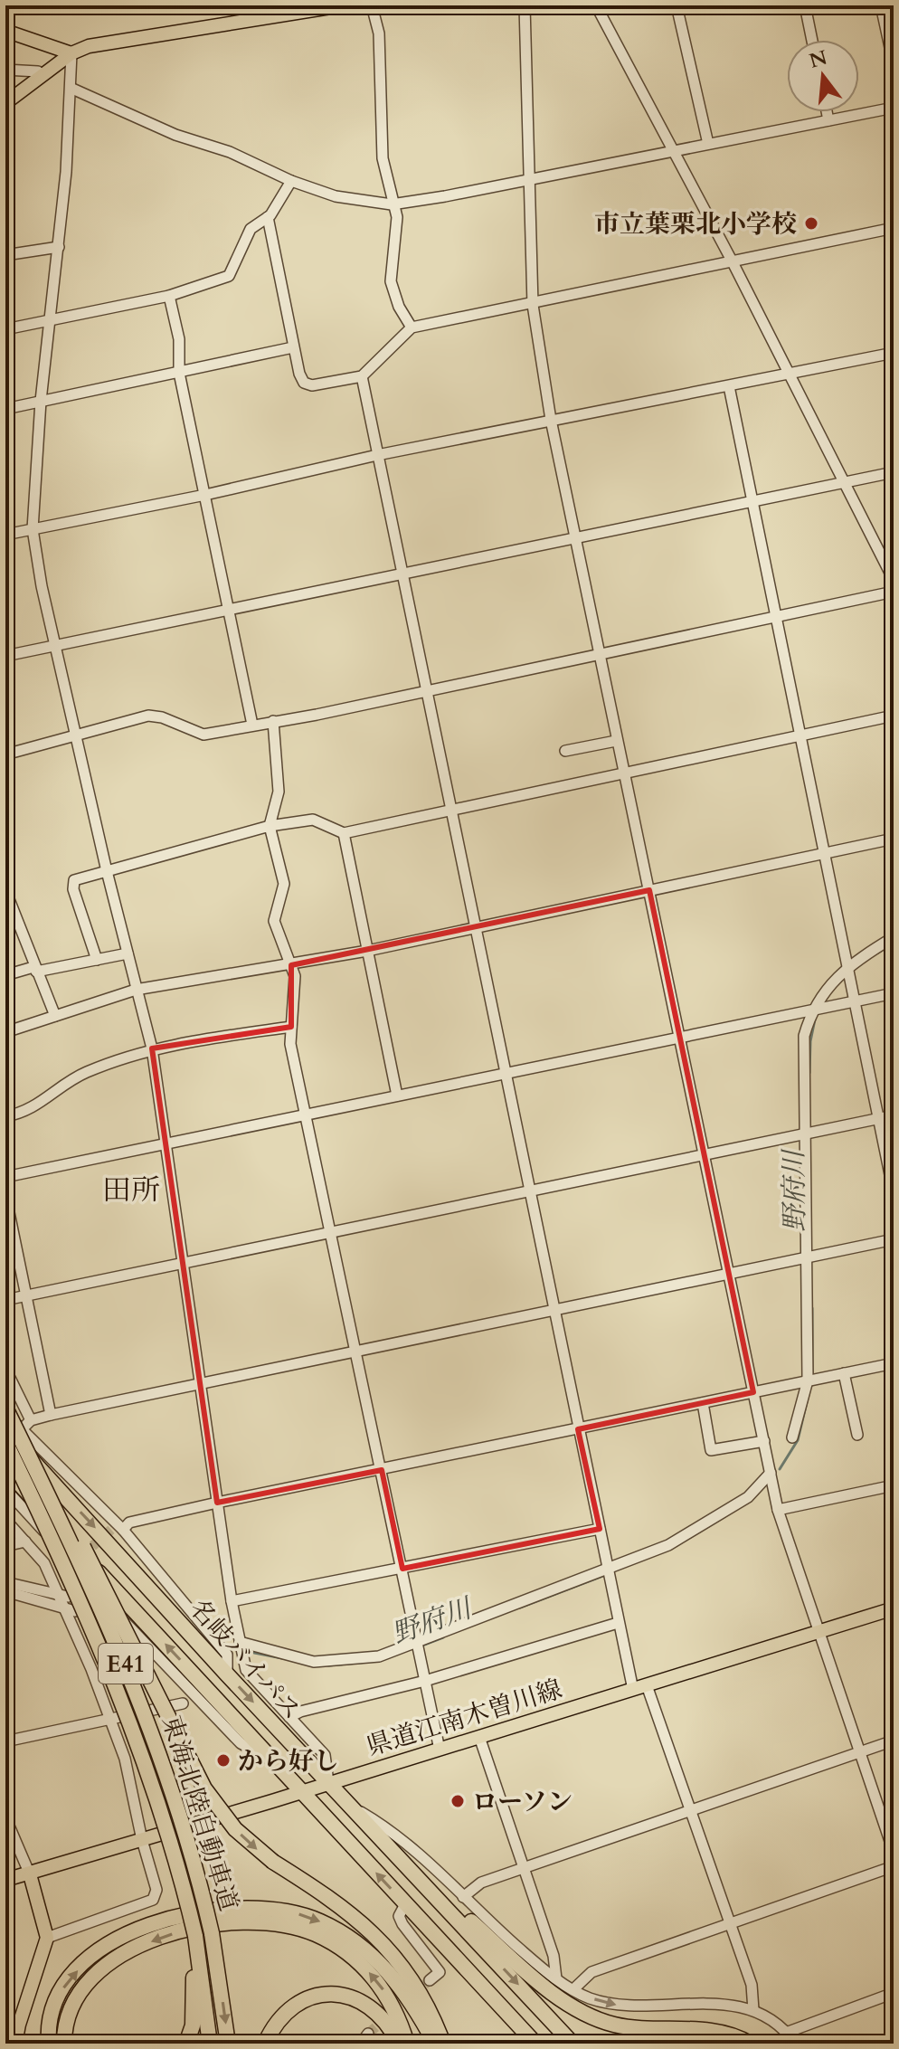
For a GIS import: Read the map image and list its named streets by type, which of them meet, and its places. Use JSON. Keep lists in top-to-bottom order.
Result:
{
  "streets": {
    "highway": ["名岐バイパス", "E41", "東海北陸自動車道"],
    "main road": ["県道江南木曽川線"]
  },
  "crossings": [
    ["名岐バイパス", "県道江南木曽川線"]
  ],
  "districts": ["田所"],
  "water": ["野府川"],
  "places": ["市立葉栗北小学校", "から好し", "ローソン"],
  "north": "top"
}
